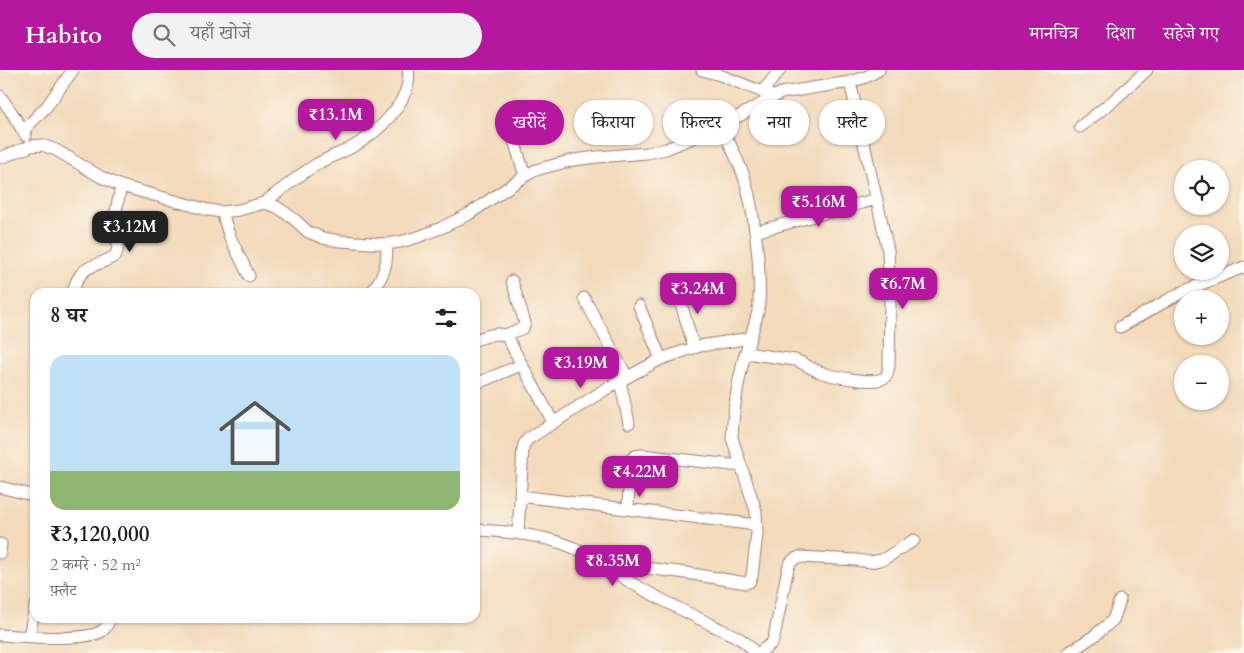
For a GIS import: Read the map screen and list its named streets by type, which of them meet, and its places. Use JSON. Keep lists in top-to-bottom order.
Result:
{
  "page": {
    "header": "Habito",
    "search": "यहाँ खोजें",
    "nav": ["मानचित्र", "दिशा", "सहेजे गए"],
    "price": [
      "₹13.1M",
      "₹5.16M",
      "₹3.12M",
      "₹6.7M",
      "₹3.24M",
      "₹3.19M",
      "₹4.22M",
      "₹8.35M"
    ],
    "chip": [
      "खरीदें",
      "किराया",
      "फ़िल्टर",
      "नया",
      "फ़्लैट"
    ],
    "map_buttons": ["+", "−"],
    "heading": "8 घर",
    "list": [
      {
        "name": "₹3,120,000",
        "note": "2 कमरे · 52 m² · फ़्लैट"
      }
    ]
  }
}
